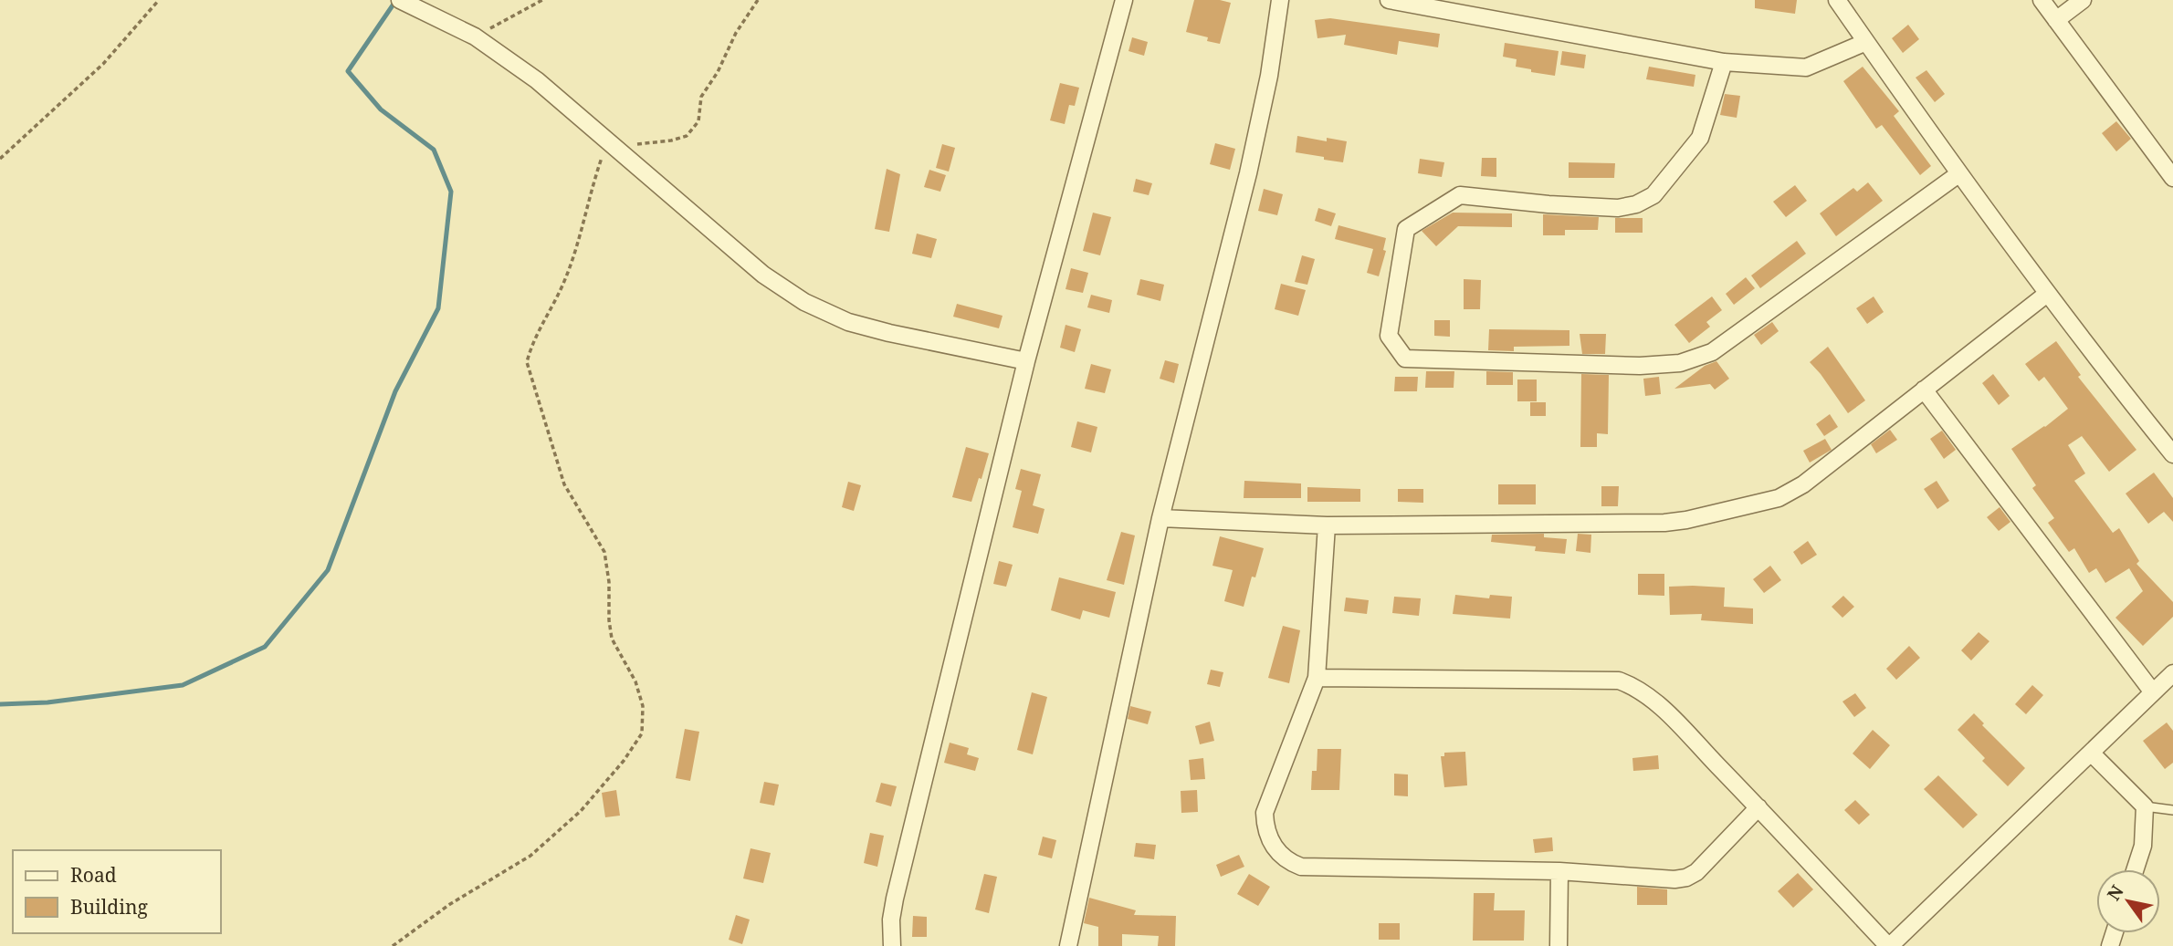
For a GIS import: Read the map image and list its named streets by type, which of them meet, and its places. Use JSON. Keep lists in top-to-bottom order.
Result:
{
  "legend": ["Road", "Building"],
  "north": "top left"
}
